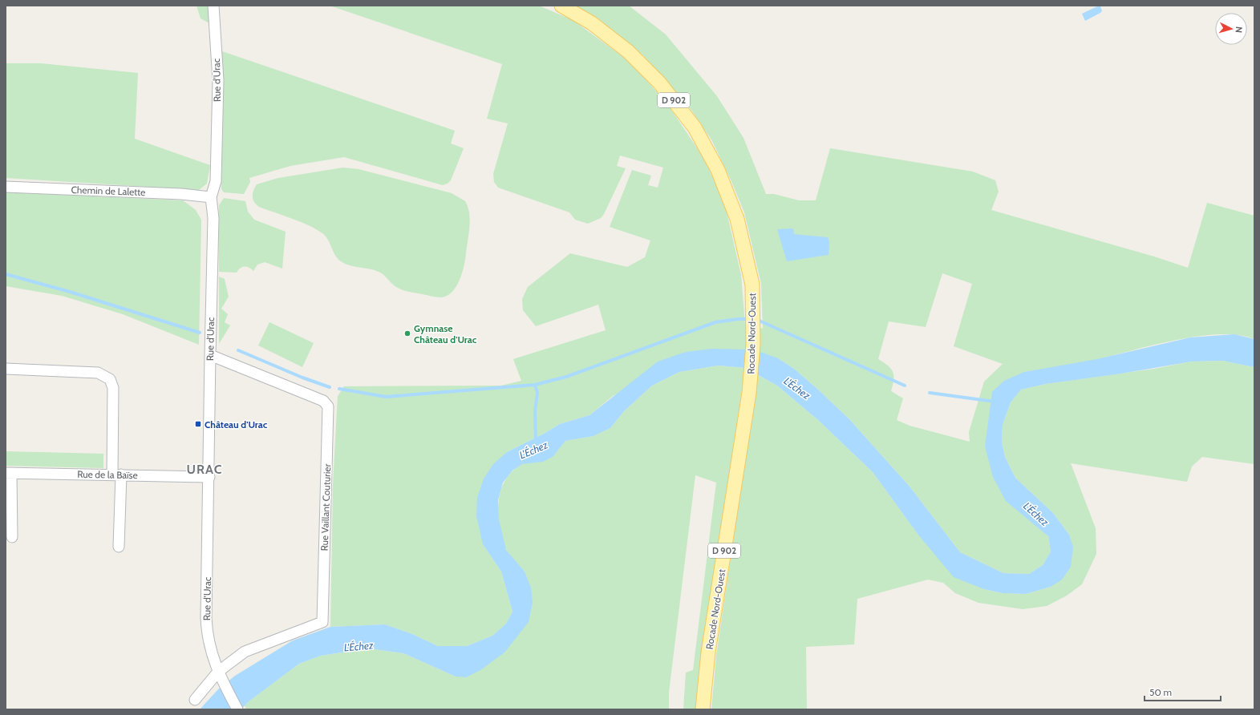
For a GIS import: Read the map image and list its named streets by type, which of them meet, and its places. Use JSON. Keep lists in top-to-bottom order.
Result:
{
  "streets": {
    "main road": ["D 902", "Rocade Nord-Ouest"],
    "street": [
      "Rue d'Urac",
      "Chemin de Lalette",
      "Rue de la Baïse",
      "Rue Vaillant Couturier"
    ]
  },
  "crossings": [
    ["Rue d'Urac", "Chemin de Lalette"],
    ["Rue d'Urac", "Rue de la Baïse"],
    ["Rue d'Urac", "Rue Vaillant Couturier"]
  ],
  "districts": ["URAC"],
  "water": ["L'Échez"],
  "places": {
    "other": ["Gymnase Château d'Urac"],
    "transit": ["Château d'Urac"]
  },
  "scale_bar": "50 m",
  "north": "right"
}
